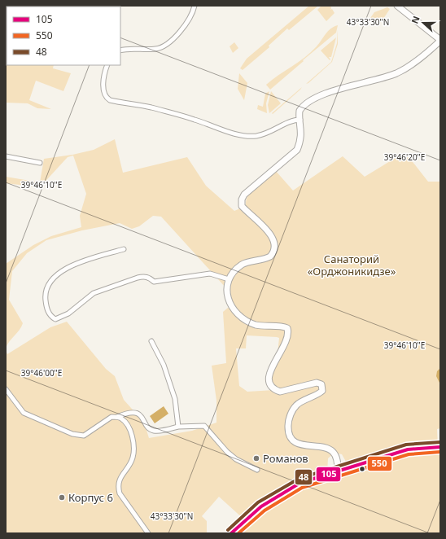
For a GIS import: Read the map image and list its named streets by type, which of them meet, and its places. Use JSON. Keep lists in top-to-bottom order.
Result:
{
  "parks": ["Санаторий «Орджоникидзе»"],
  "places": ["Романов", "Корпус 6"],
  "lines": ["transit line 48", "transit line 105", "transit line 550"],
  "legend": ["105", "550", "48"],
  "north": "left",
  "coordinates": [
    "43°33'30\"N",
    "39°46'20\"E",
    "39°46'10\"E",
    "39°46'00\"E"
  ]
}
